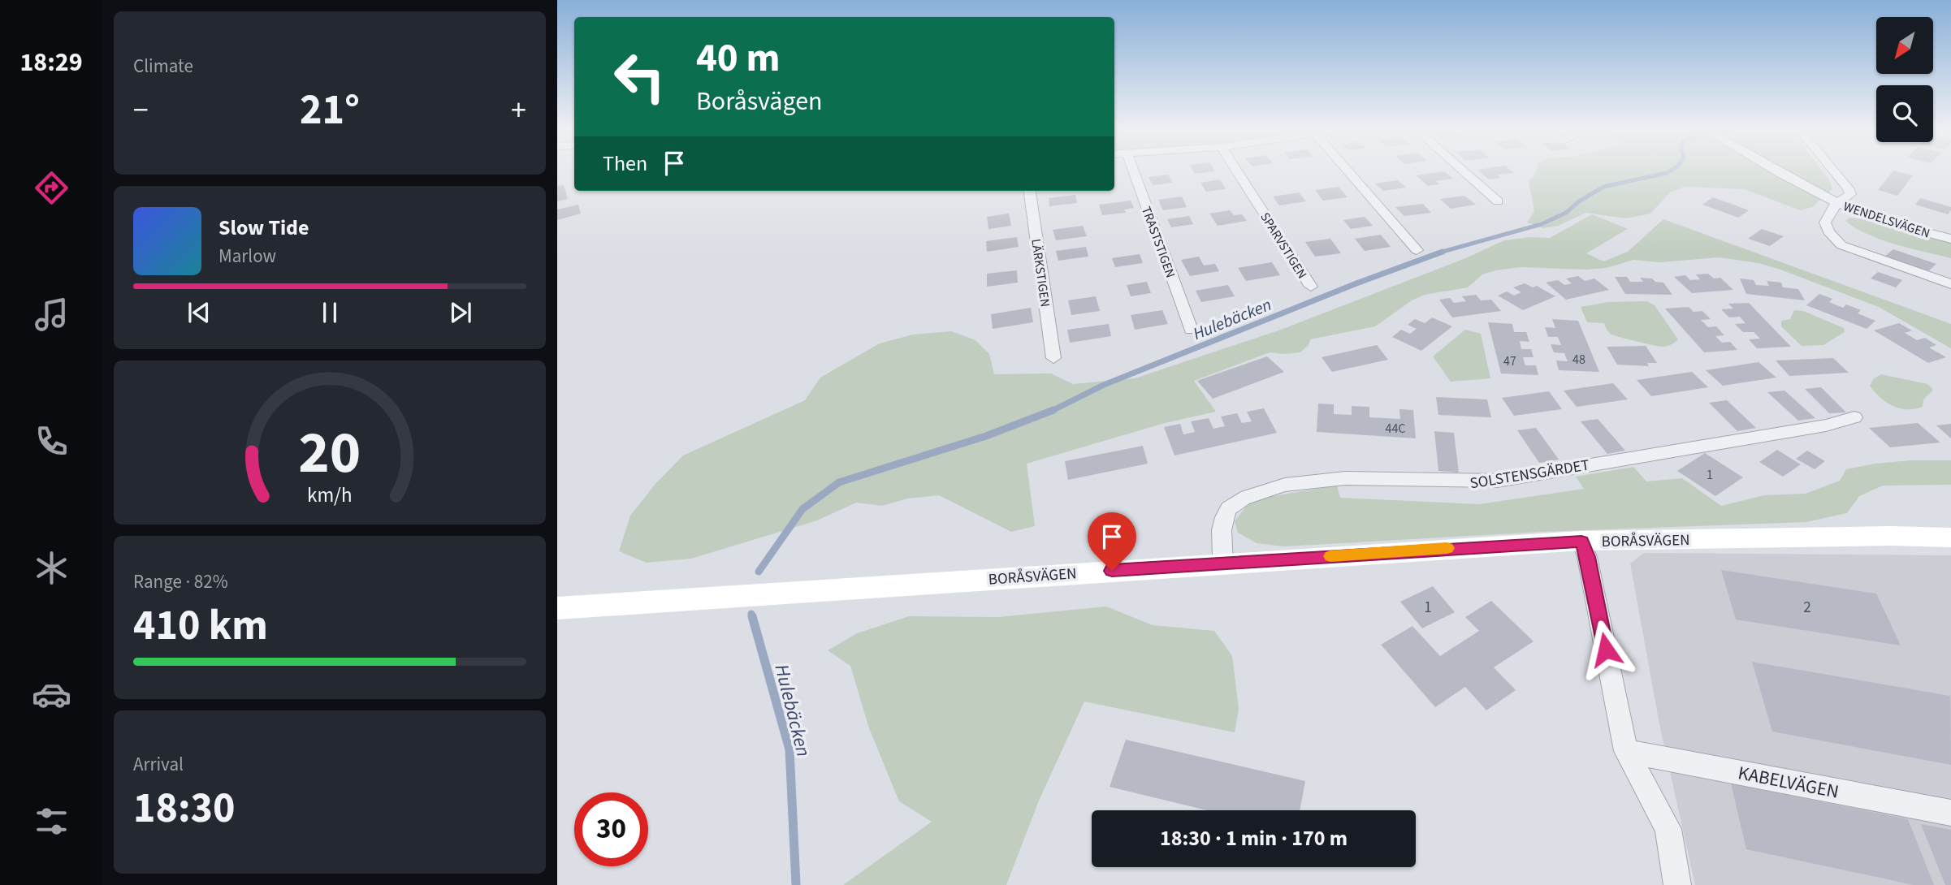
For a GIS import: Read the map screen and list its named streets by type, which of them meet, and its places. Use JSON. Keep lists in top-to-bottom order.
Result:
{
  "streets": {
    "street": [
      "WENDELSVÄGEN",
      "TRASTSTIGEN",
      "SPARVSTIGEN",
      "LÄRKSTIGEN",
      "SOLSTENSGÄRDET",
      "BORÅSVÄGEN",
      "KABELVÄGEN"
    ]
  },
  "crossings": [
    ["SOLSTENSGÄRDET", "BORÅSVÄGEN"]
  ],
  "water": ["Hulebäcken"],
  "house_numbers": [
    "48",
    "47",
    "44C",
    "1",
    "1",
    "2"
  ],
  "north": "bottom left",
  "page": {
    "tabs": "18:29",
    "tile": [
      "Climate",
      ["Range · 82%", "410 km"],
      ["Arrival", "18:30"]
    ],
    "turn": ["40 m", "Boråsvägen"],
    "heat": ["−", "21°", "+"],
    "then": "Then",
    "song": ["Slow Tide", "Marlow"],
    "limit": "30",
    "trip": "18:30 · 1 min · 170 m",
    "gauge": ["20", "km/h"]
  }
}
